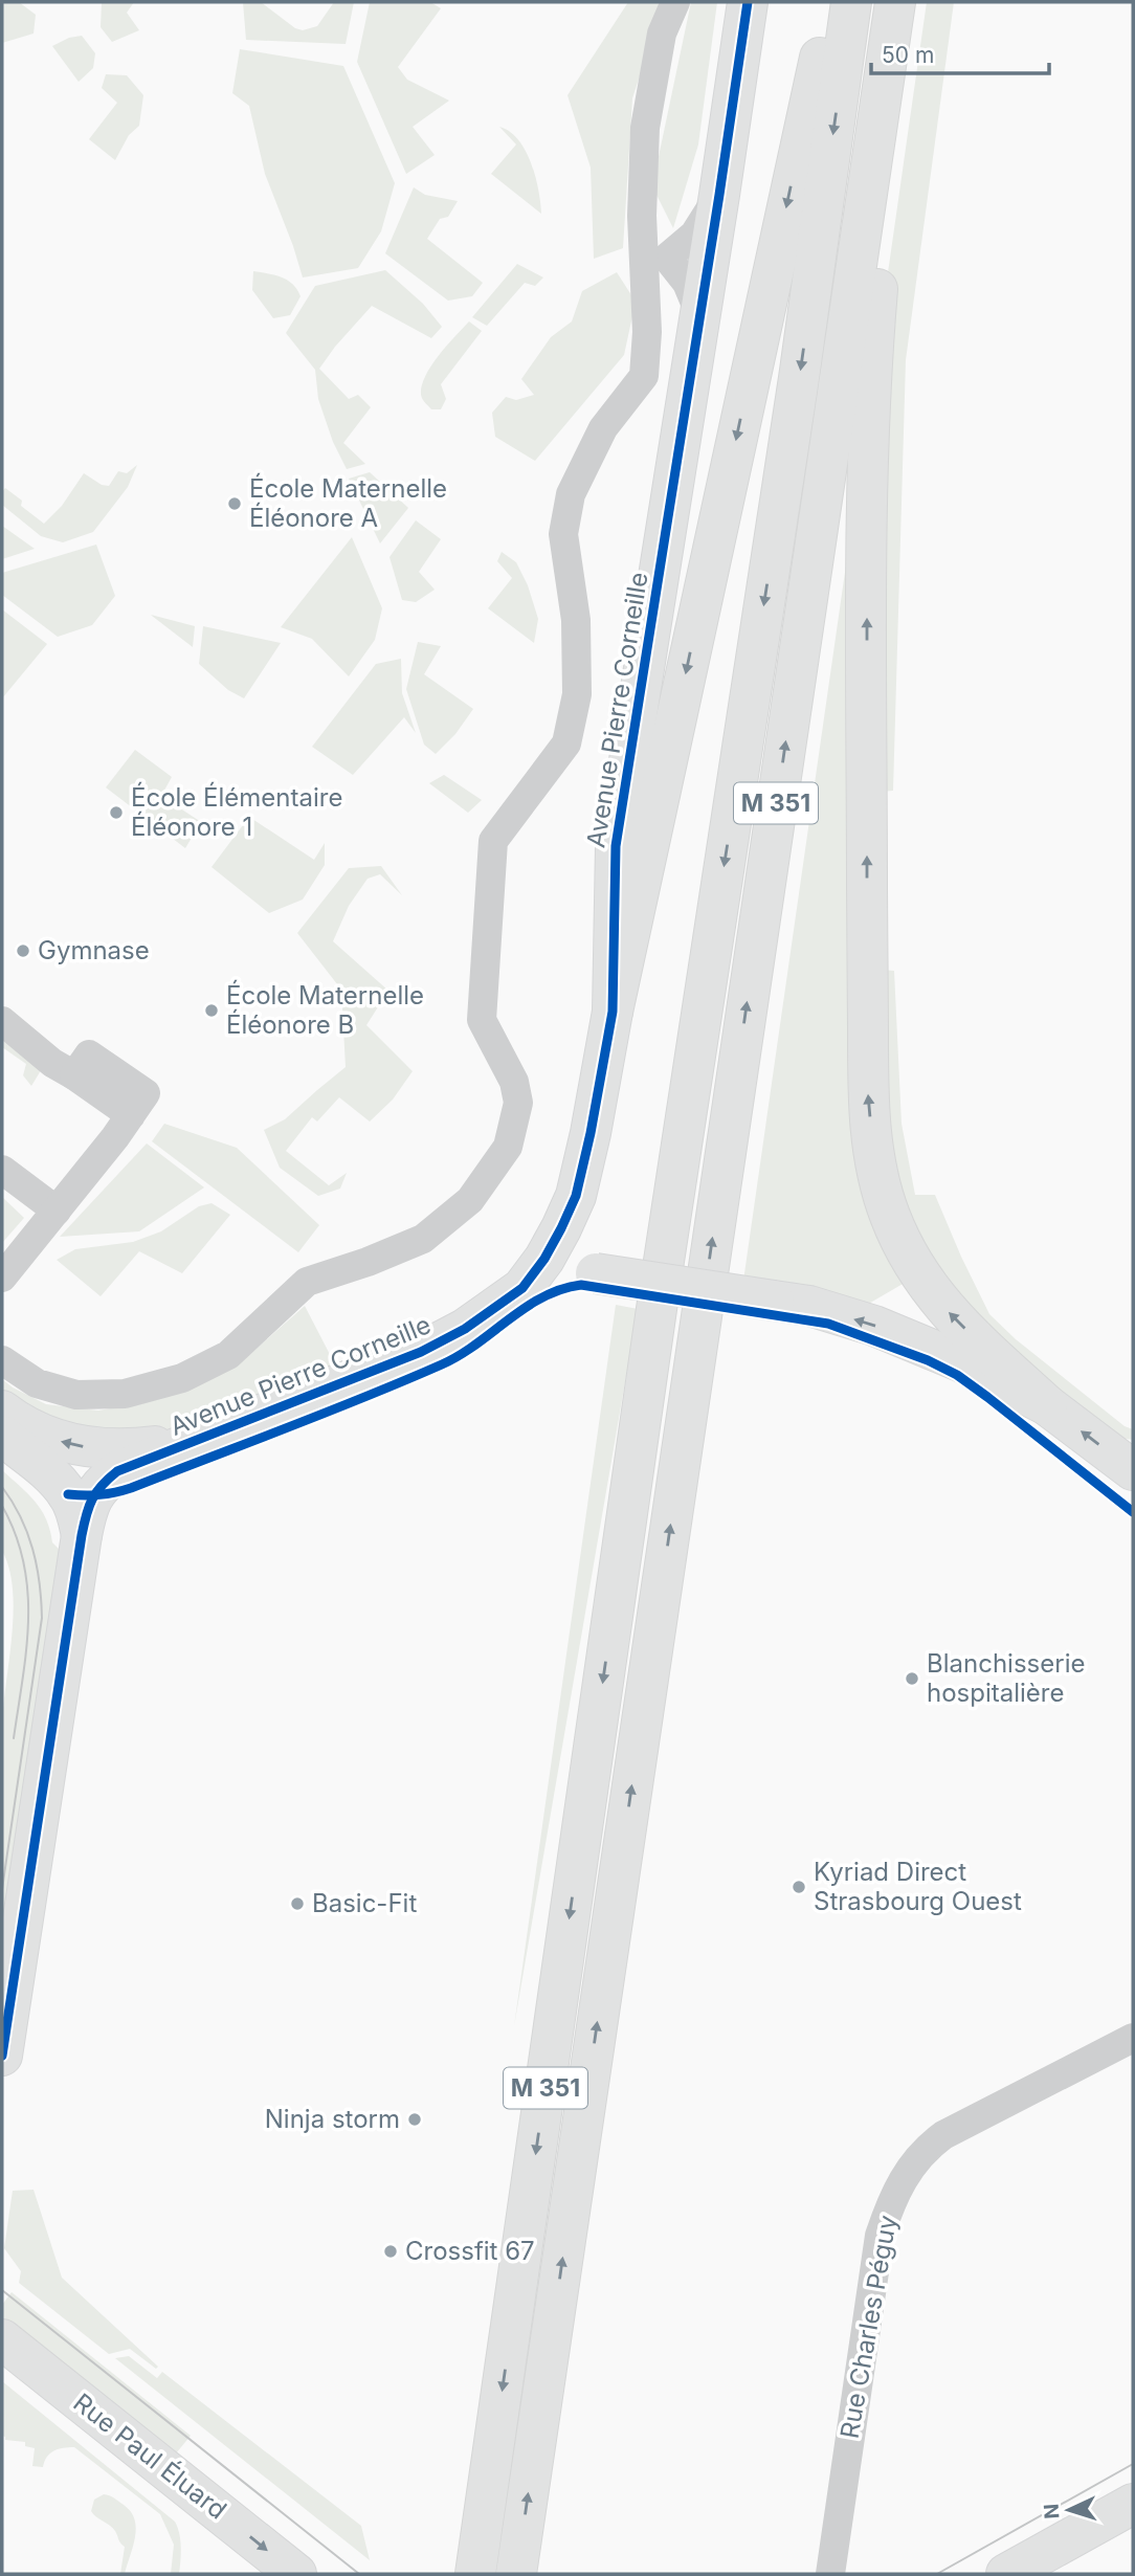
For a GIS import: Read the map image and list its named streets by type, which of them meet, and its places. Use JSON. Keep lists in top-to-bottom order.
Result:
{
  "streets": {
    "main road": ["Avenue Pierre Corneille", "M 351", "Rue Paul Éluard"],
    "street": ["Rue Charles Péguy"]
  },
  "one_way": ["Rue Paul Éluard"],
  "places": [
    "École Maternelle Éléonore A",
    "École Élémentaire Éléonore 1",
    "Gymnase",
    "École Maternelle Éléonore B",
    "Blanchisserie hospitalière",
    "Kyriad Direct Strasbourg Ouest",
    "Basic-Fit",
    "Ninja storm",
    "Crossfit 67"
  ],
  "scale_bar": "50 m",
  "north": "left"
}
